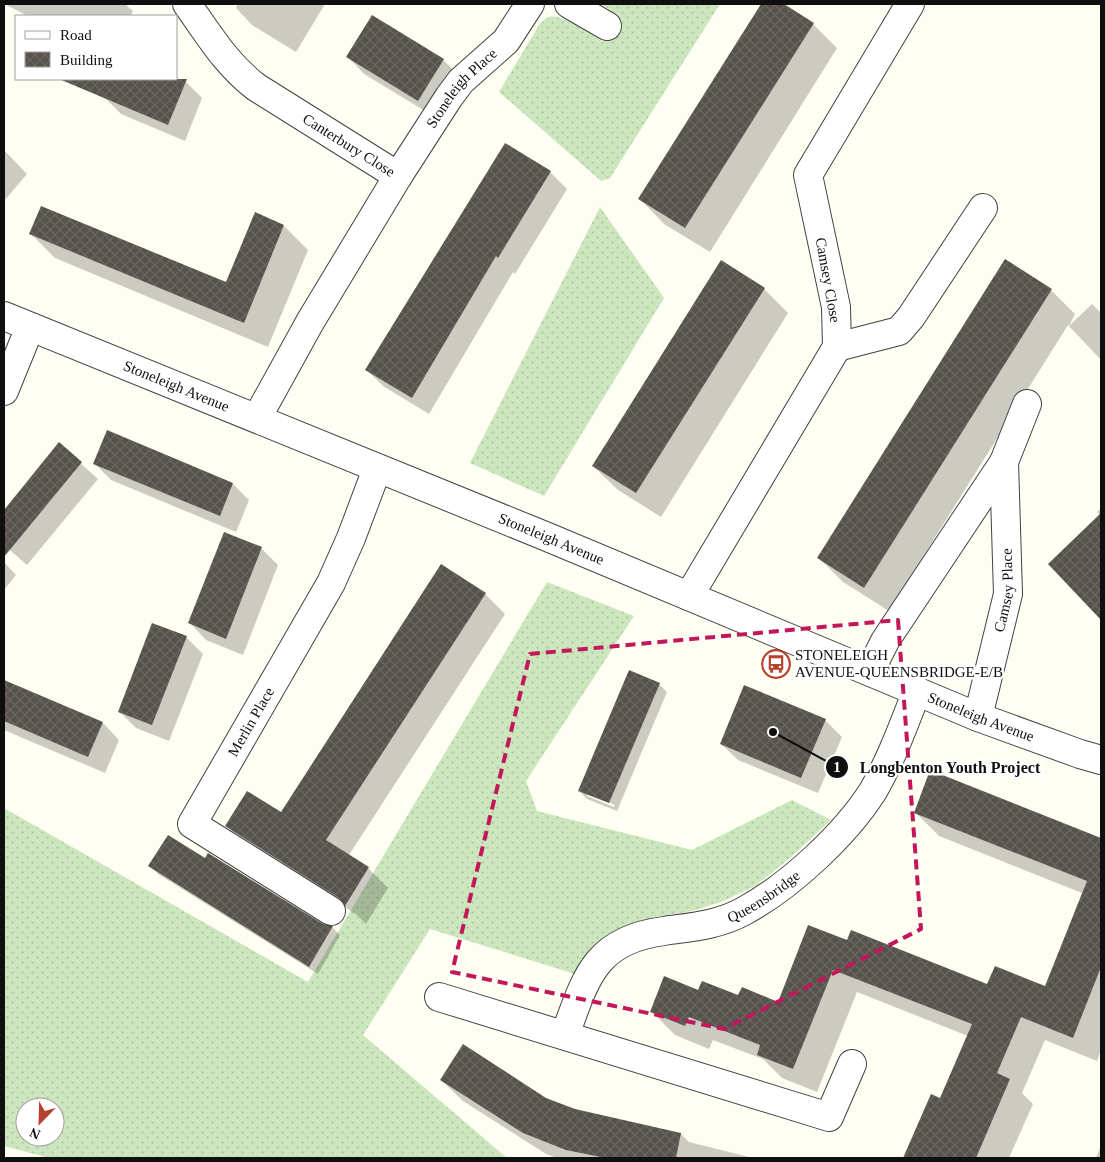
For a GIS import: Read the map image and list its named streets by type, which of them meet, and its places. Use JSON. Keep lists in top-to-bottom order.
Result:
{
  "streets": {
    "street": [
      "Stoneleigh Place",
      "Canterbury Close",
      "Camsey Close",
      "Stoneleigh Avenue",
      "Camsey Place",
      "Merlin Place",
      "Queensbridge"
    ]
  },
  "crossings": [
    ["Stoneleigh Place", "Canterbury Close"],
    ["Canterbury Close", "Stoneleigh Avenue"],
    ["Stoneleigh Avenue", "Camsey Place"],
    ["Stoneleigh Avenue", "Merlin Place"],
    ["Stoneleigh Avenue", "Queensbridge"]
  ],
  "places": {
    "bus stop": ["STONELEIGH AVENUE-QUEENSBRIDGE-E/B"],
    "other": ["Longbenton Youth Project"]
  },
  "legend": ["Road", "Building"],
  "north": "bottom left"
}
